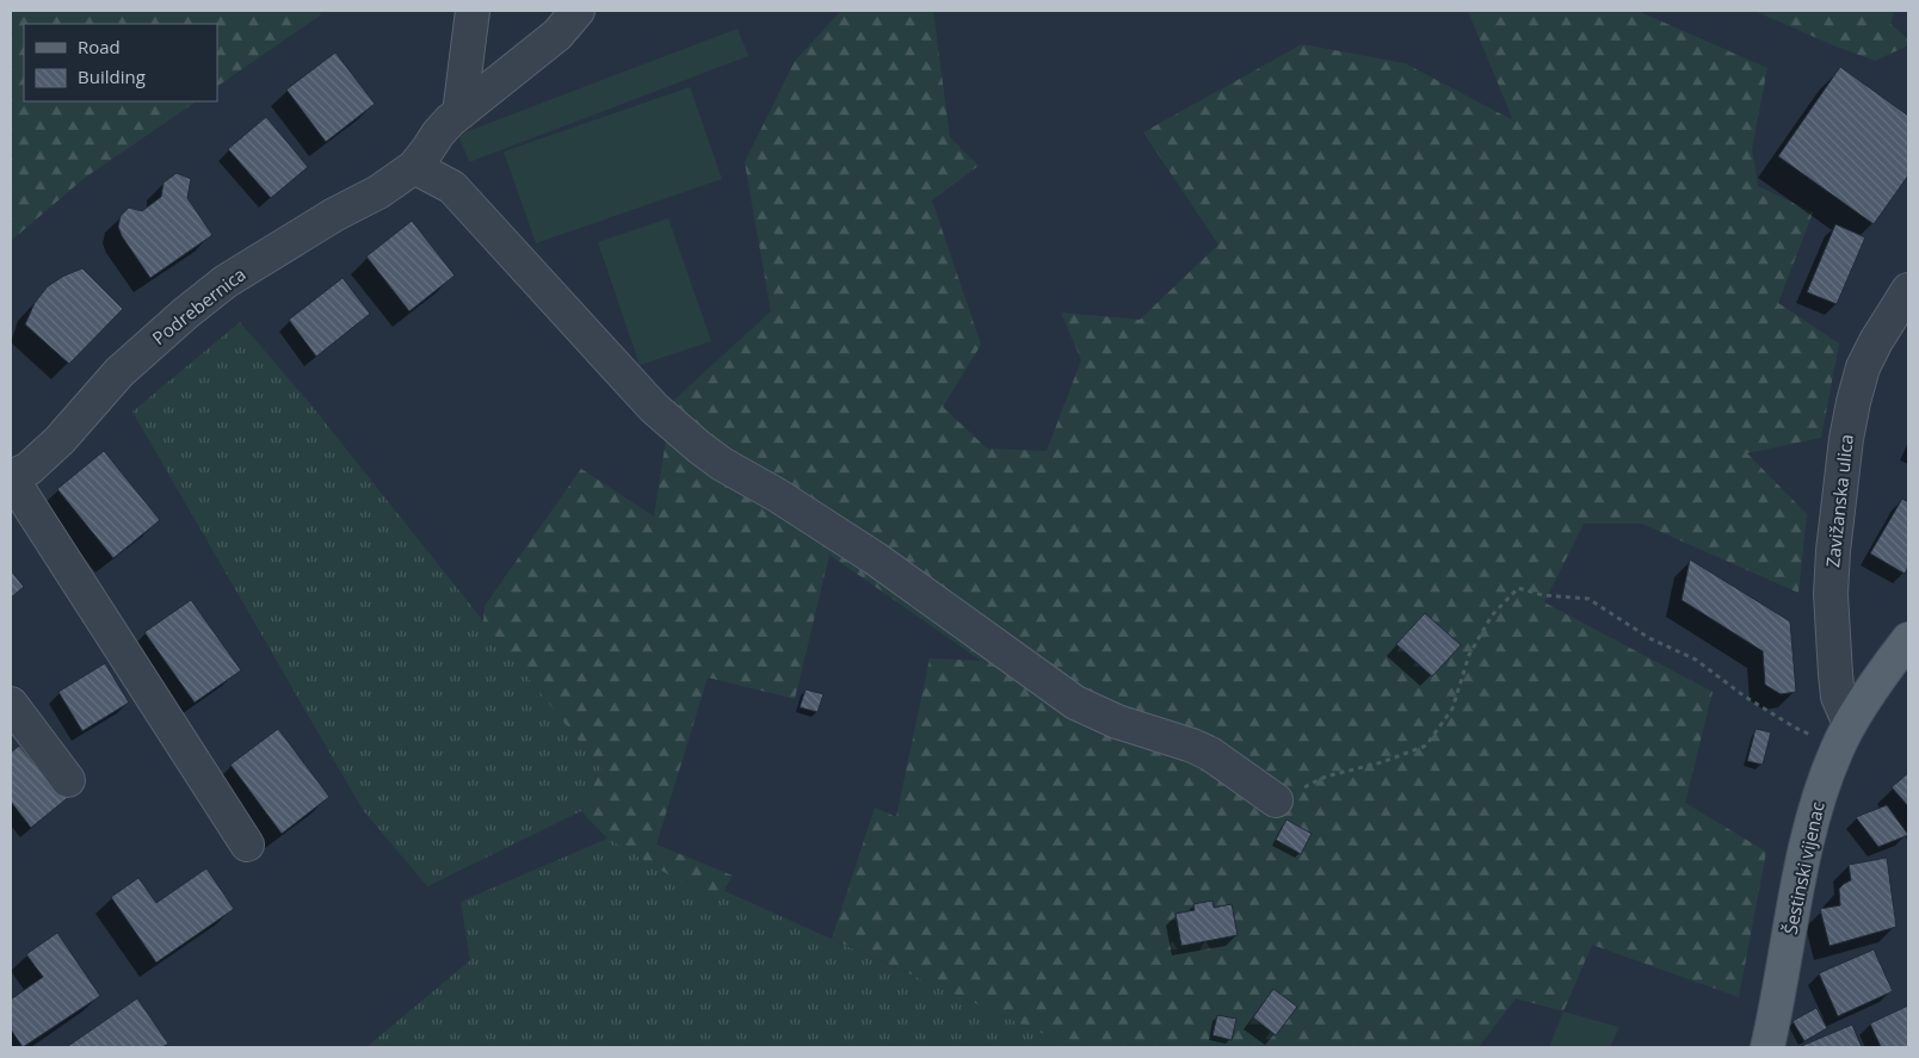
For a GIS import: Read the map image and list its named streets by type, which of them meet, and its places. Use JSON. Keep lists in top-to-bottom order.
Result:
{
  "streets": {
    "main road": ["Šestinski vijenac"],
    "street": ["Podrebernica", "Zavižanska ulica"]
  },
  "crossings": [
    ["Zavižanska ulica", "Šestinski vijenac"]
  ],
  "legend": ["Road", "Building"]
}
